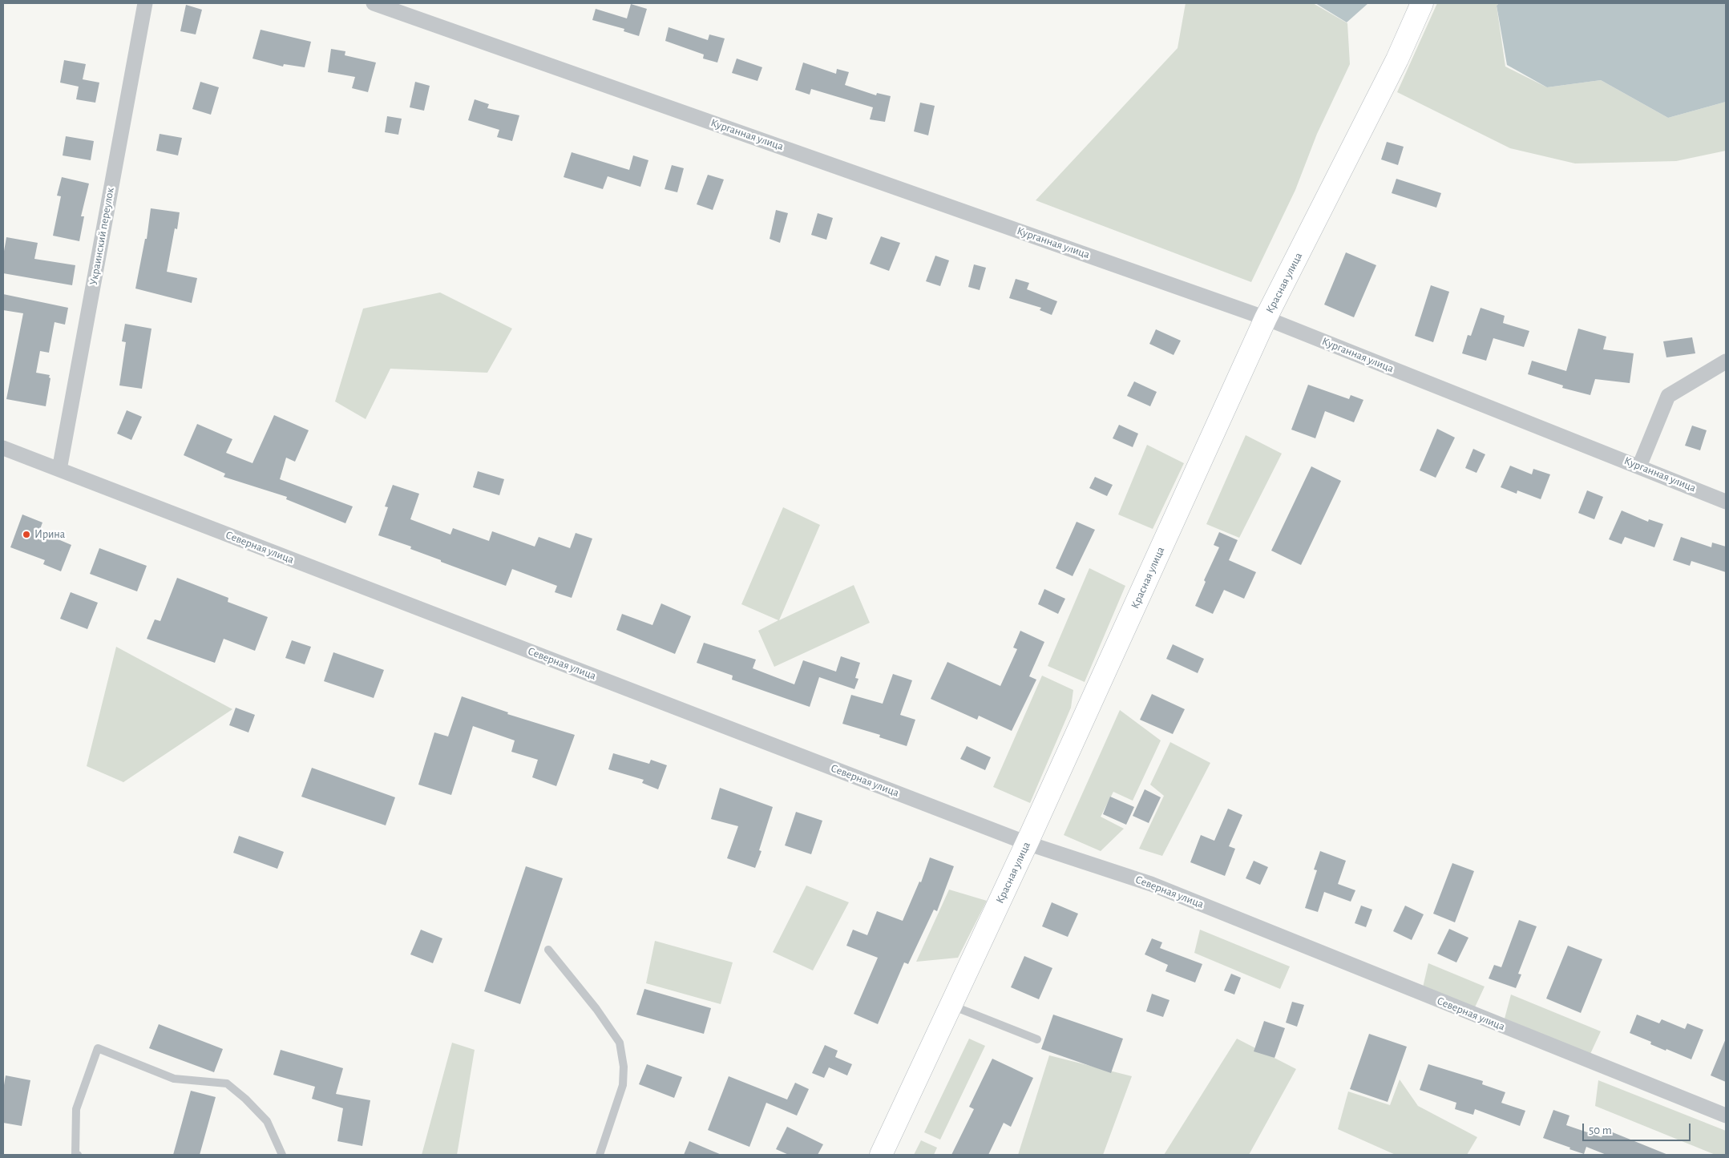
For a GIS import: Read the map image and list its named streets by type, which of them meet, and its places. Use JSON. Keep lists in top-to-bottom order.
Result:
{
  "streets": {
    "street": [
      "Курганная улица",
      "Украинский переулок",
      "Красная улица",
      "Северная улица"
    ]
  },
  "crossings": [
    ["Курганная улица", "Красная улица"],
    ["Украинский переулок", "Северная улица"],
    ["Красная улица", "Северная улица"]
  ],
  "places": ["Ирина"],
  "scale_bar": "50 m"
}
